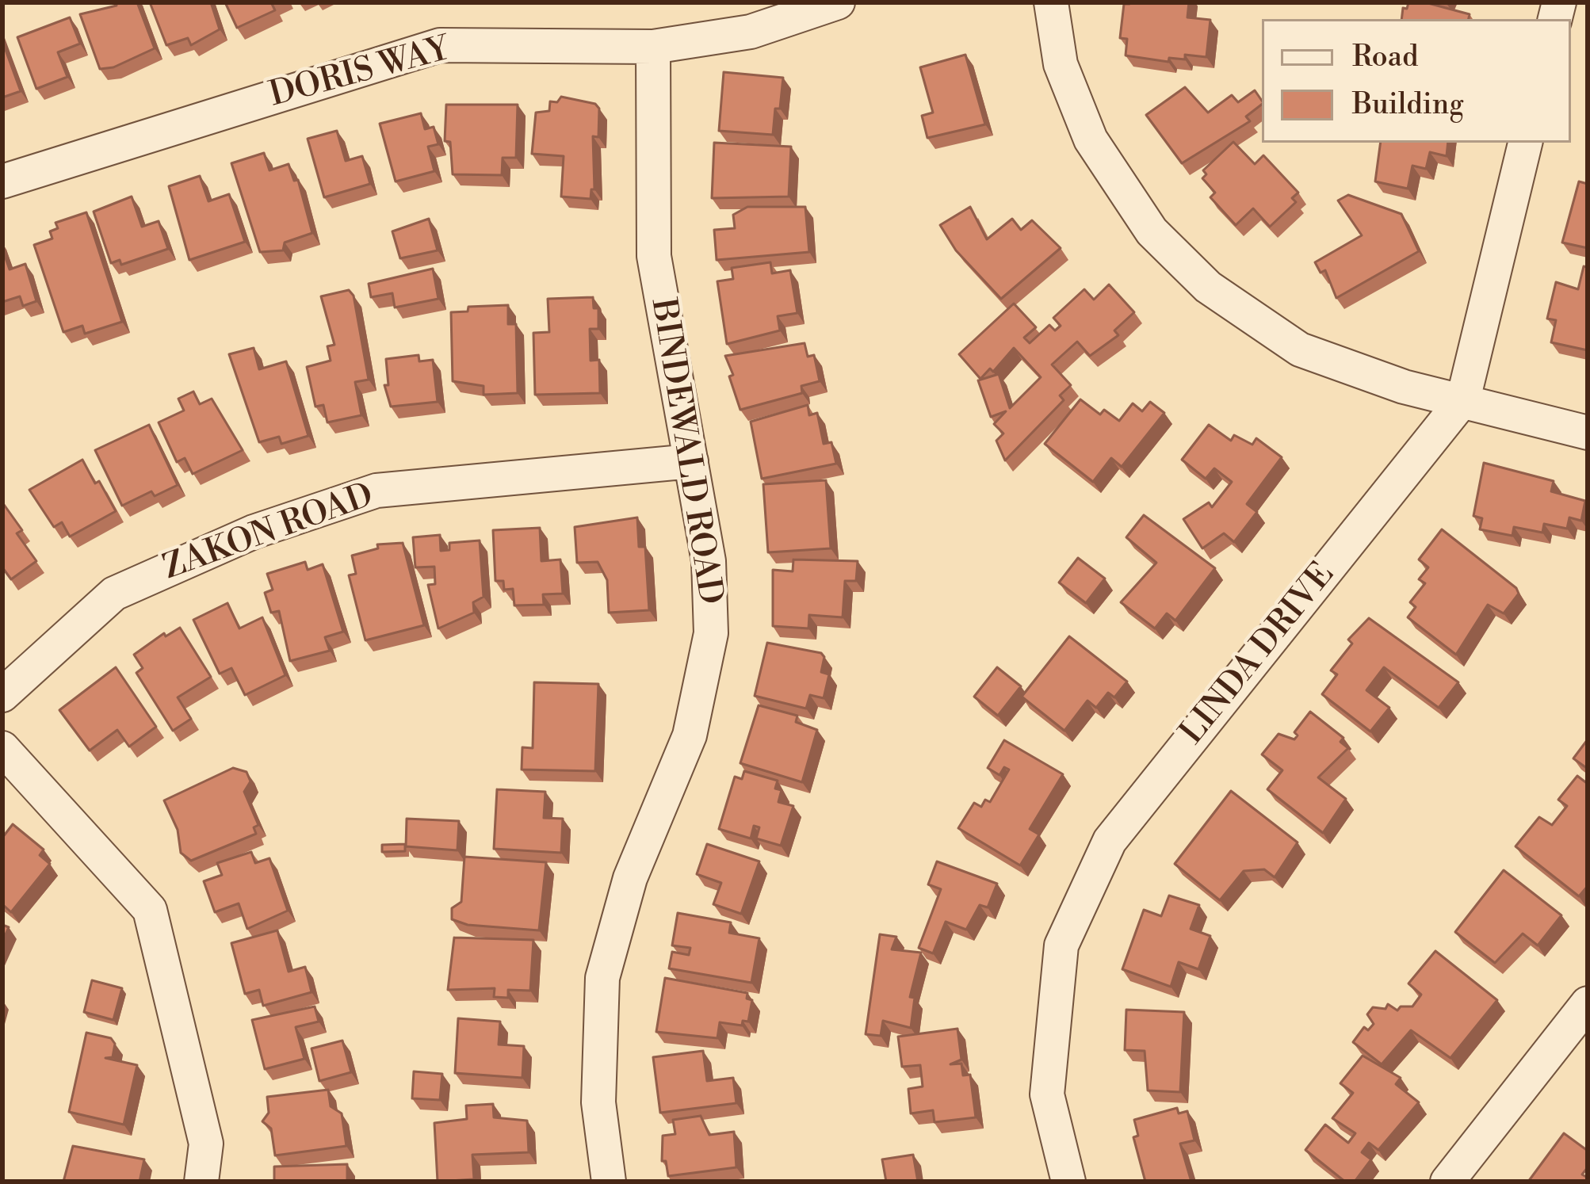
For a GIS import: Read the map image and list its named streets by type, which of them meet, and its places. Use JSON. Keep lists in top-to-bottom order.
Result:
{
  "streets": {
    "street": [
      "DORIS WAY",
      "BINDEWALD ROAD",
      "ZAKON ROAD",
      "LINDA DRIVE"
    ]
  },
  "crossings": [
    ["DORIS WAY", "BINDEWALD ROAD"],
    ["BINDEWALD ROAD", "ZAKON ROAD"]
  ],
  "legend": ["Road", "Building"]
}
